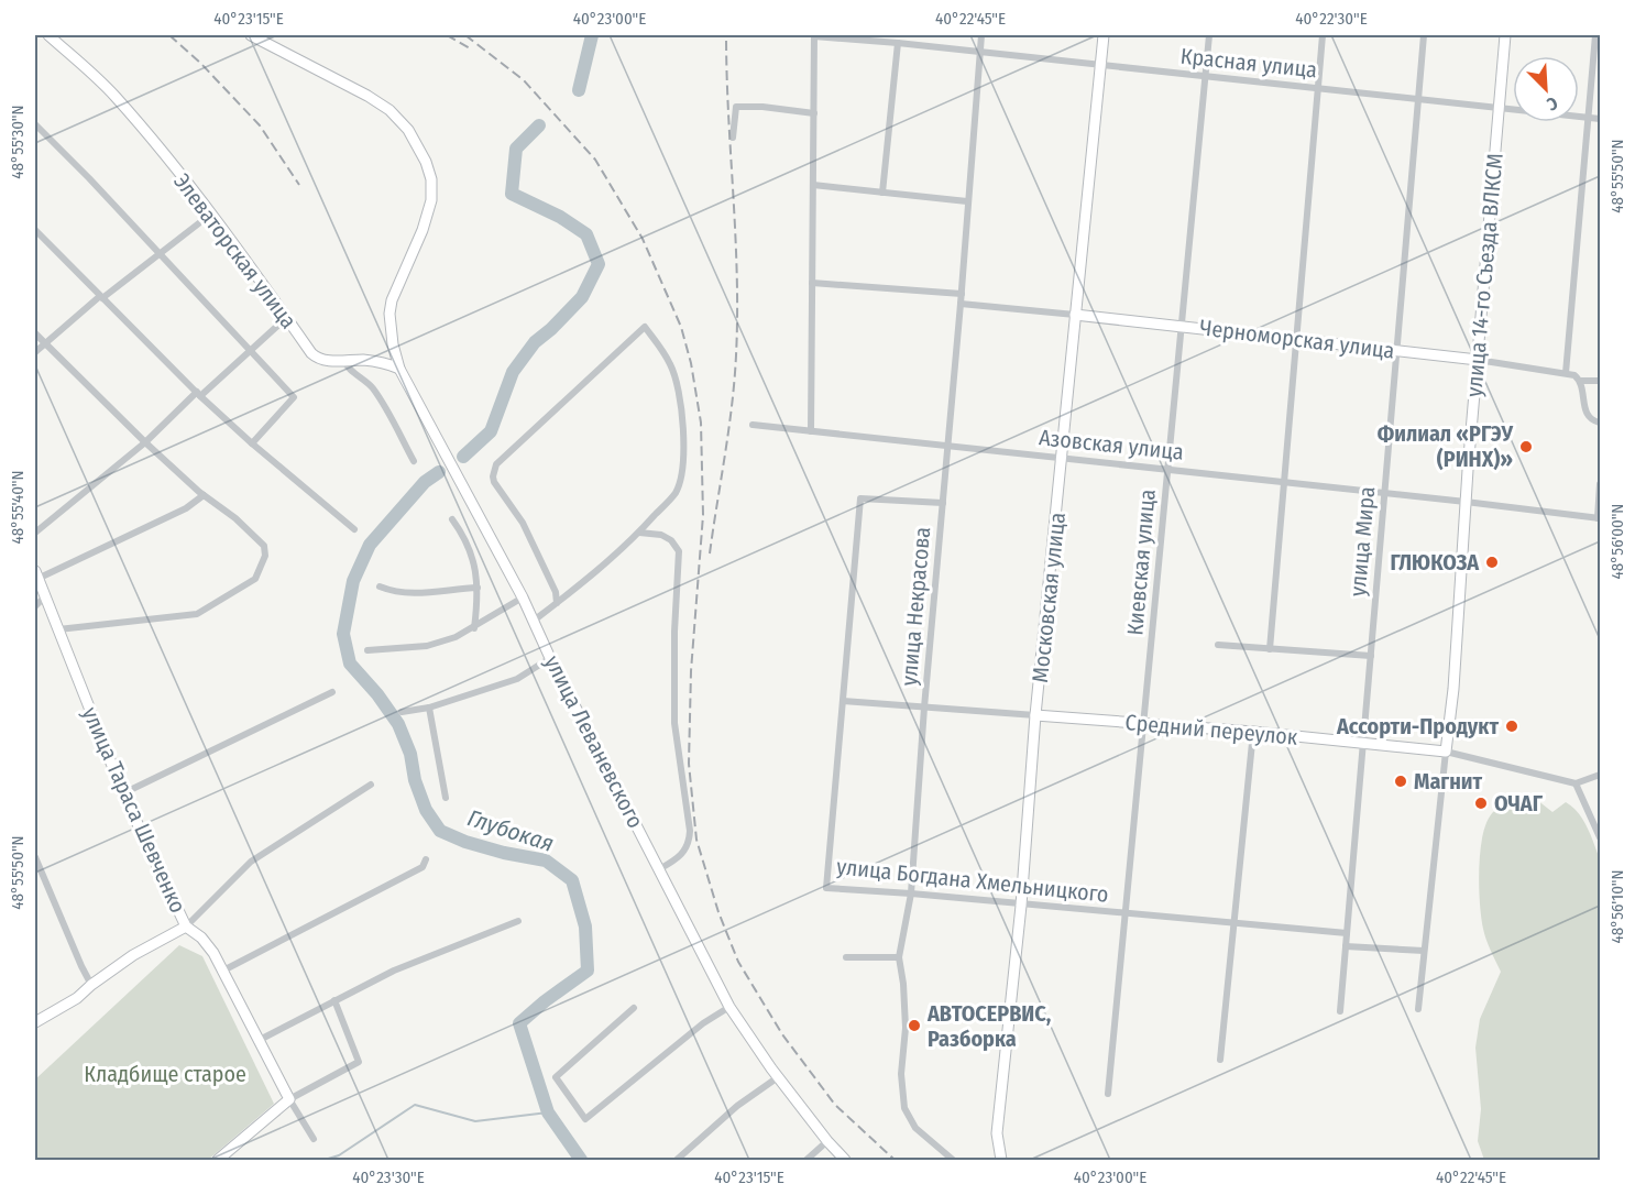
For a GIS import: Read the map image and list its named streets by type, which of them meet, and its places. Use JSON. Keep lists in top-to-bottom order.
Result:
{
  "streets": {
    "street": [
      "Красная улица",
      "Элеваторская улица",
      "улица 14-го Съезда ВЛКСМ",
      "Черноморская улица",
      "Азовская улица",
      "улица Мира",
      "Киевская улица",
      "Московская улица",
      "улица Некрасова",
      "Средний переулок",
      "улица Леваневского",
      "улица Тараса Шевченко",
      "улица Богдана Хмельницкого"
    ]
  },
  "crossings": [
    ["Красная улица", "улица 14-го Съезда ВЛКСМ"],
    ["Красная улица", "улица Мира"],
    ["Красная улица", "Киевская улица"],
    ["Красная улица", "Московская улица"],
    ["Красная улица", "улица Некрасова"],
    ["улица 14-го Съезда ВЛКСМ", "Черноморская улица"],
    ["улица 14-го Съезда ВЛКСМ", "Азовская улица"],
    ["улица 14-го Съезда ВЛКСМ", "Средний переулок"],
    ["Черноморская улица", "улица Мира"],
    ["Черноморская улица", "Киевская улица"],
    ["Черноморская улица", "Московская улица"],
    ["Черноморская улица", "улица Некрасова"],
    ["Азовская улица", "улица Мира"],
    ["Азовская улица", "Киевская улица"],
    ["Азовская улица", "Московская улица"],
    ["Азовская улица", "улица Некрасова"],
    ["улица Мира", "Средний переулок"],
    ["улица Мира", "улица Богдана Хмельницкого"],
    ["Киевская улица", "Средний переулок"],
    ["Киевская улица", "улица Богдана Хмельницкого"],
    ["Московская улица", "Средний переулок"],
    ["Московская улица", "улица Богдана Хмельницкого"],
    ["улица Некрасова", "Средний переулок"],
    ["улица Некрасова", "улица Богдана Хмельницкого"],
    ["Средний переулок", "улица Богдана Хмельницкого"]
  ],
  "water": ["Глубокая"],
  "parks": ["Кладбище старое"],
  "places": [
    "Филиал «РГЭУ (РИНХ)»",
    "ГЛЮКОЗА",
    "Ассорти-Продукт",
    "Магнит",
    "ОЧАГ",
    "АВТОСЕРВИС, Разборка"
  ],
  "north": "bottom right",
  "coordinates": [
    "40°23'15\"E",
    "40°23'00\"E",
    "40°22'45\"E",
    "40°22'30\"E",
    "48°55'30\"N",
    "48°55'50\"N",
    "48°55'40\"N",
    "48°56'00\"N",
    "48°56'10\"N",
    "40°23'30\"E"
  ]
}
